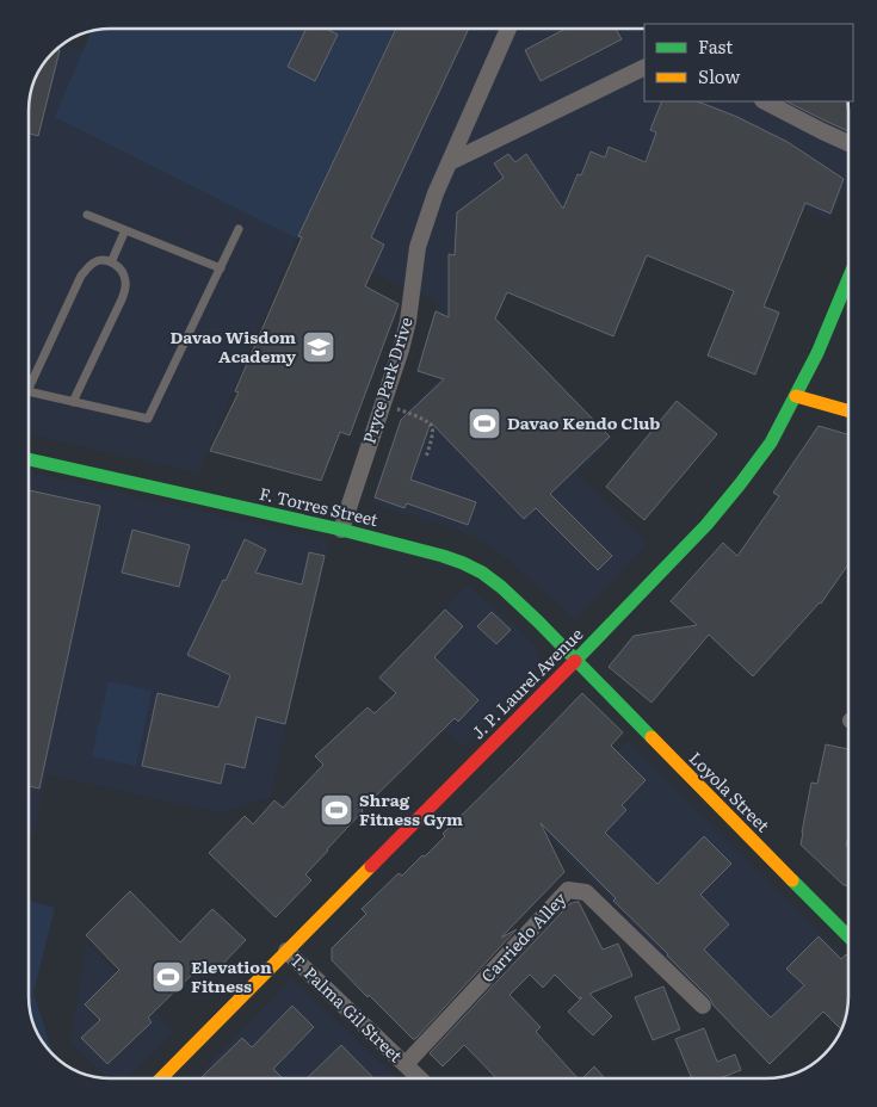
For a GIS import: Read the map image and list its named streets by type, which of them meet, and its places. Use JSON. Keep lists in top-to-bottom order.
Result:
{
  "streets": {
    "main road": ["F. Torres Street", "J. P. Laurel Avenue", "Loyola Street"],
    "street": ["Pryce Park Drive", "Carriedo Alley", "T. Palma Gil Street"]
  },
  "crossings": [
    ["Pryce Park Drive", "F. Torres Street"],
    ["F. Torres Street", "J. P. Laurel Avenue"],
    ["F. Torres Street", "Loyola Street"],
    ["J. P. Laurel Avenue", "Loyola Street"],
    ["J. P. Laurel Avenue", "T. Palma Gil Street"],
    ["Carriedo Alley", "T. Palma Gil Street"]
  ],
  "places": {
    "school or university": ["Davao Wisdom Academy"],
    "sports": ["Davao Kendo Club", "Shrag Fitness Gym", "Elevation Fitness"]
  },
  "legend": ["Fast", "Slow"]
}
